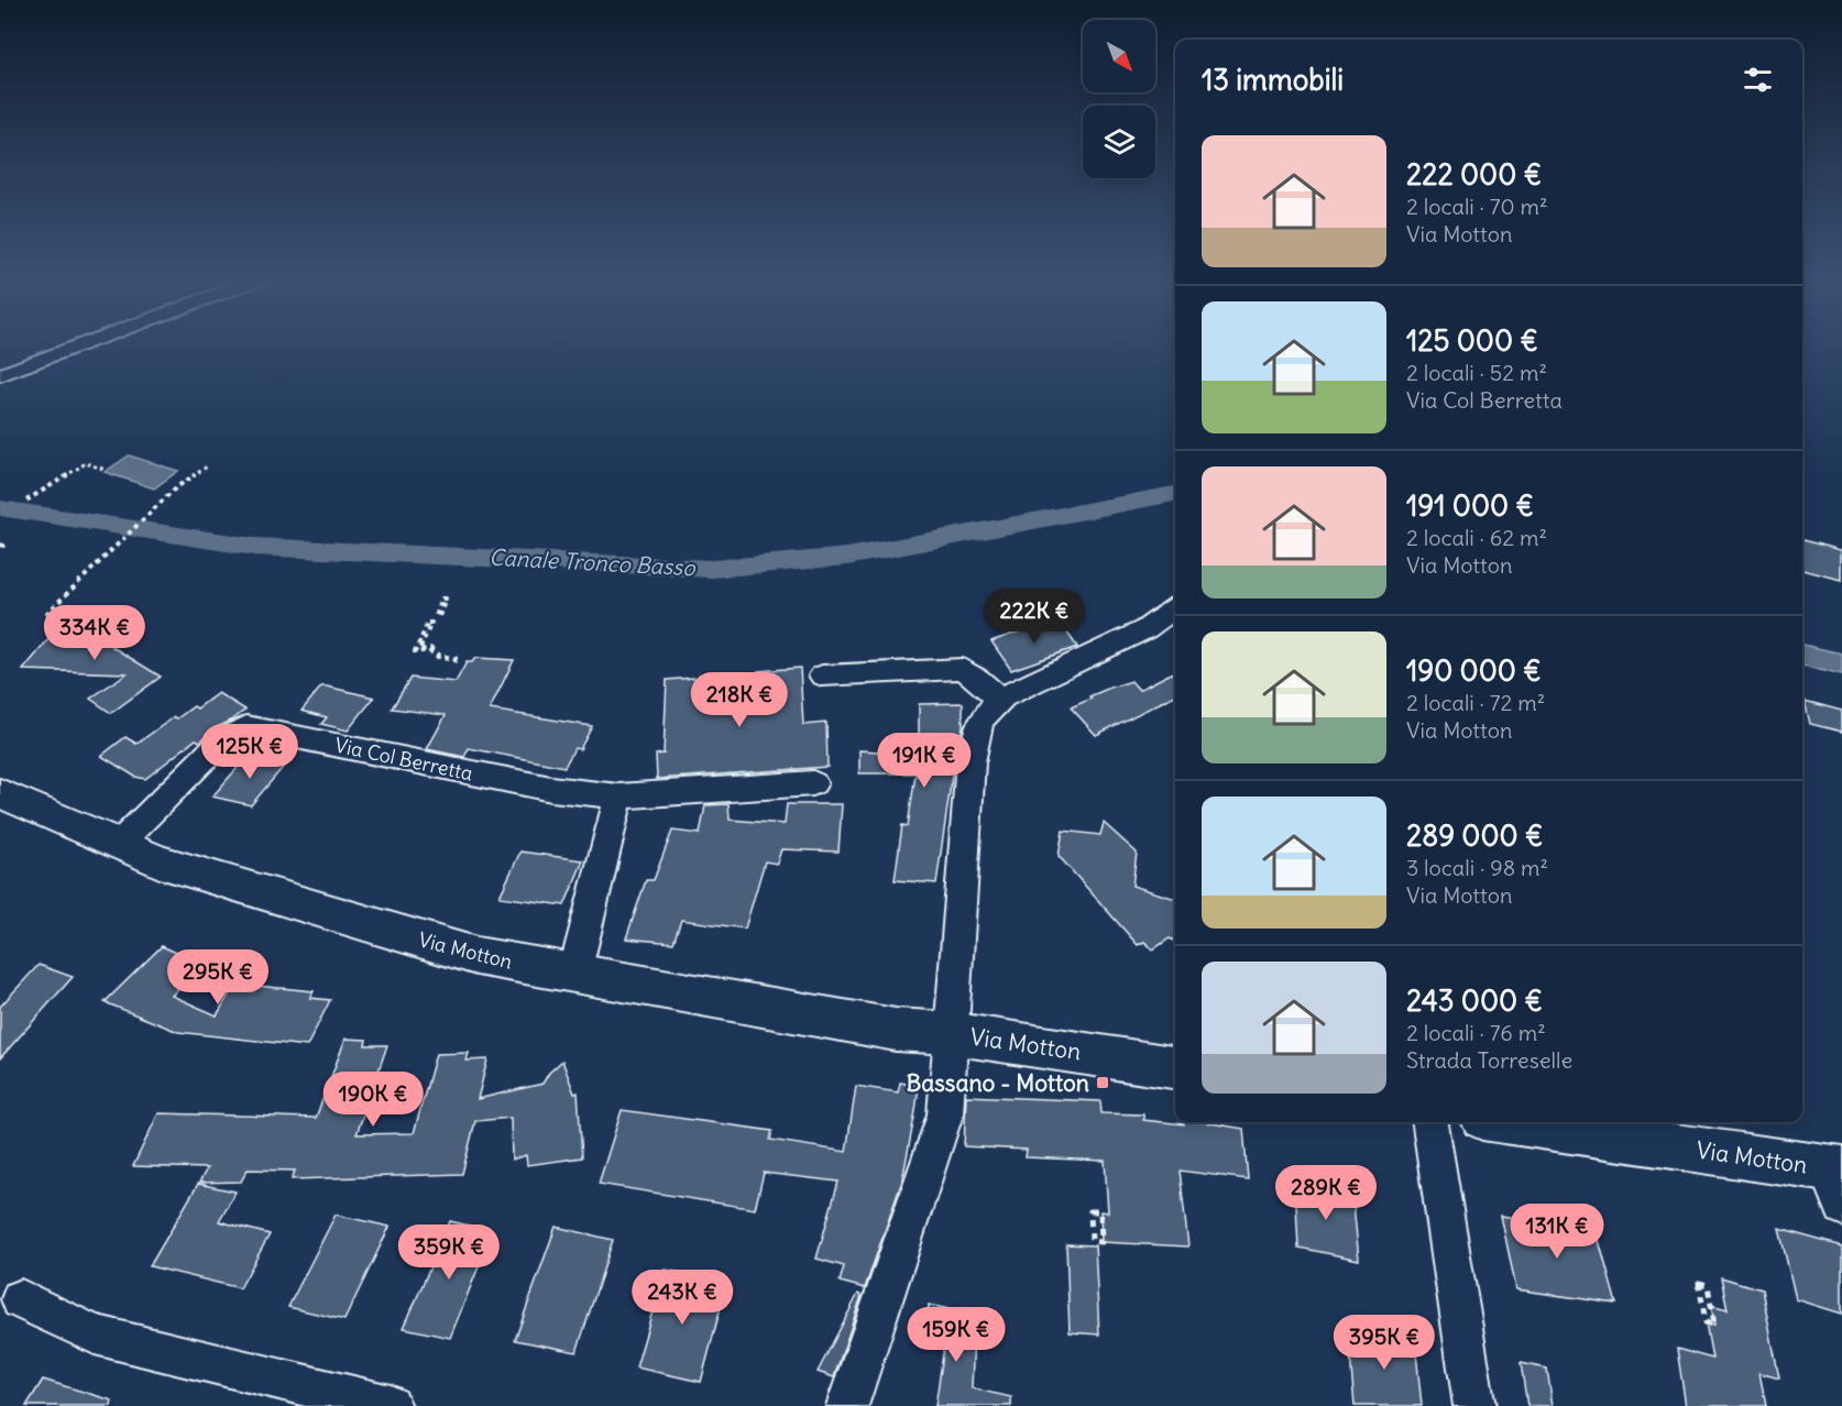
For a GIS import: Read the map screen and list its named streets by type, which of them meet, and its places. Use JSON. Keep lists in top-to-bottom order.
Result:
{
  "streets": {
    "main road": ["Via Motton"],
    "street": ["Via Col Berretta"]
  },
  "crossings": [
    ["Via Col Berretta", "Via Motton"]
  ],
  "water": ["Canale Tronco Basso"],
  "places": {
    "transit": ["Bassano - Motton"]
  },
  "north": "bottom right",
  "page": {
    "heading": "13 immobili",
    "list": [
      {
        "name": "222 000 €",
        "note": "2 locali · 70 m² · Via Motton"
      },
      {
        "name": "125 000 €",
        "note": "2 locali · 52 m² · Via Col Berretta"
      },
      {
        "name": "191 000 €",
        "note": "2 locali · 62 m² · Via Motton"
      },
      {
        "name": "190 000 €",
        "note": "2 locali · 72 m² · Via Motton"
      },
      {
        "name": "289 000 €",
        "note": "3 locali · 98 m² · Via Motton"
      },
      {
        "name": "243 000 €",
        "note": "2 locali · 76 m² · Strada Torreselle"
      }
    ],
    "price": [
      "222K €",
      "334K €",
      "218K €",
      "125K €",
      "191K €",
      "295K €",
      "190K €",
      "289K €",
      "131K €",
      "359K €",
      "243K €",
      "159K €",
      "395K €"
    ]
  }
}
